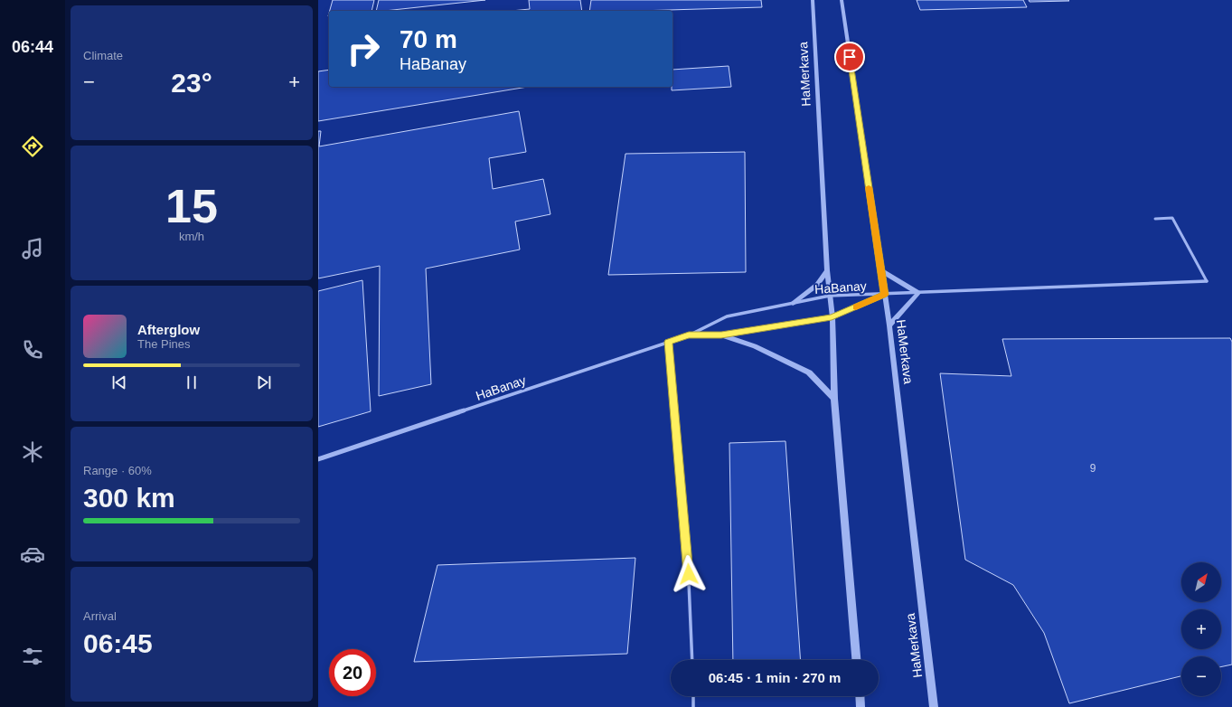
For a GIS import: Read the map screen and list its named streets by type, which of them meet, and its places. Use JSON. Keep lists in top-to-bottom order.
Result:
{
  "streets": {
    "street": ["HaMerkava", "HaBanay"]
  },
  "crossings": [
    ["HaMerkava", "HaBanay"]
  ],
  "house_numbers": ["9"],
  "north": "top right",
  "page": {
    "tabs": "06:44",
    "tile": [
      "Climate",
      ["15", "km/h"],
      ["Range · 60%", "300 km"],
      ["Arrival", "06:45"]
    ],
    "turn": ["70 m", "HaBanay"],
    "heat": ["−", "23°", "+"],
    "song": ["Afterglow", "The Pines"],
    "map_buttons": ["+", "−"],
    "limit": "20",
    "trip": "06:45 · 1 min · 270 m"
  }
}
